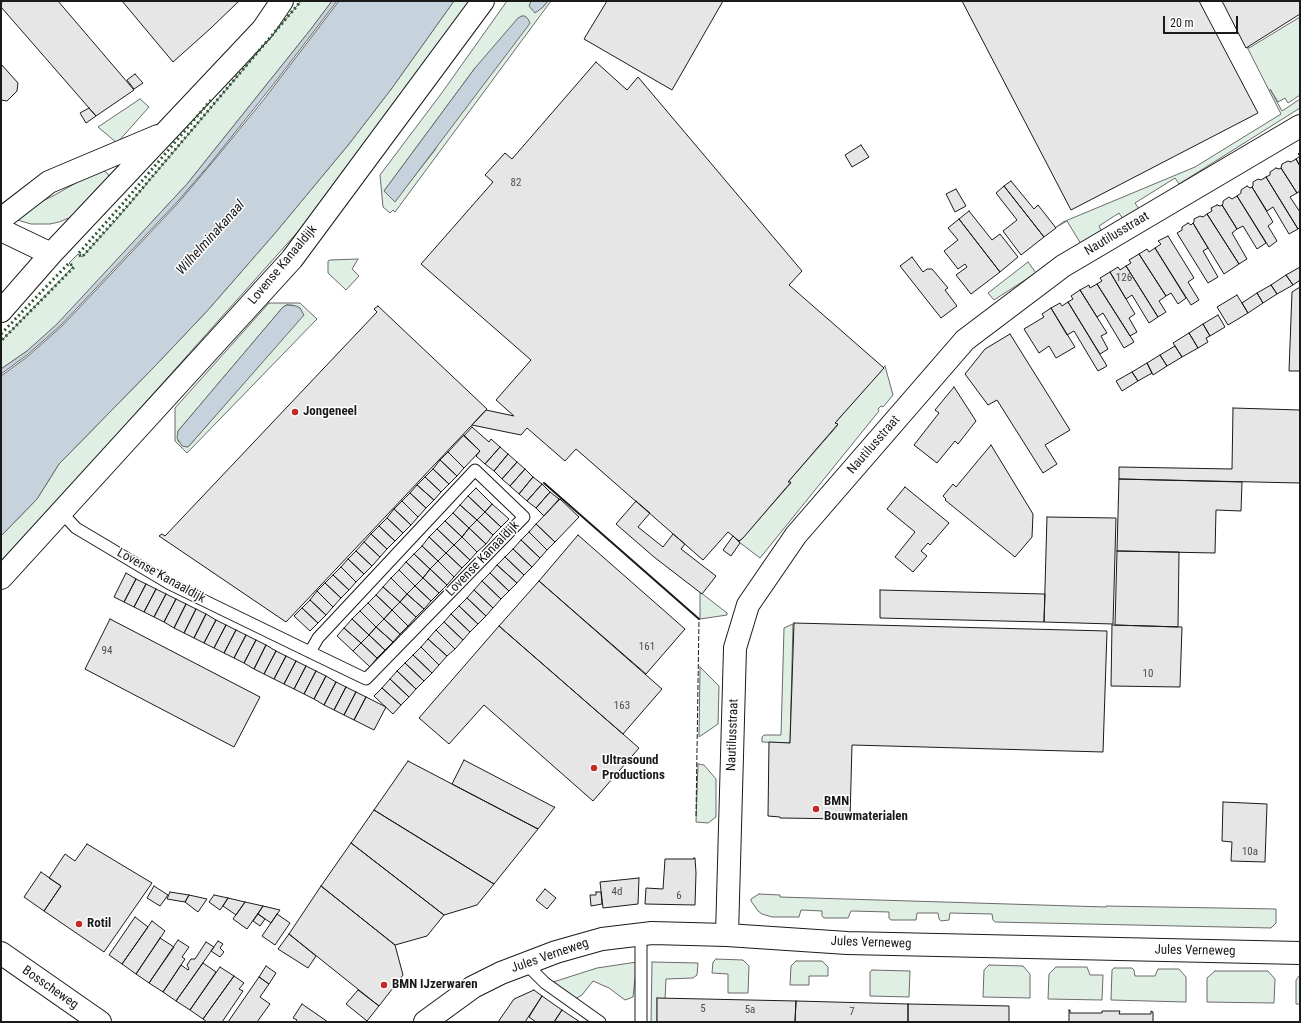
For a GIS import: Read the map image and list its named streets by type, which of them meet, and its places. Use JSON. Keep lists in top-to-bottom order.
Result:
{
  "streets": {
    "street": [
      "Nautilusstraat",
      "Lovense Kanaaldijk",
      "Jules Verneweg",
      "Bosscheweg"
    ]
  },
  "crossings": [
    ["Nautilusstraat", "Jules Verneweg"]
  ],
  "water": ["Wilhelminakanaal"],
  "places": [
    "Jongeneel",
    "Ultrasound Productions",
    "BMN Bouwmaterialen",
    "Rotil",
    "BMN IJzerwaren"
  ],
  "house_numbers": [
    "82",
    "126",
    "161",
    "94",
    "10",
    "163",
    "10a",
    "4d",
    "6",
    "5",
    "5a",
    "7"
  ],
  "scale_bar": "20 m"
}
